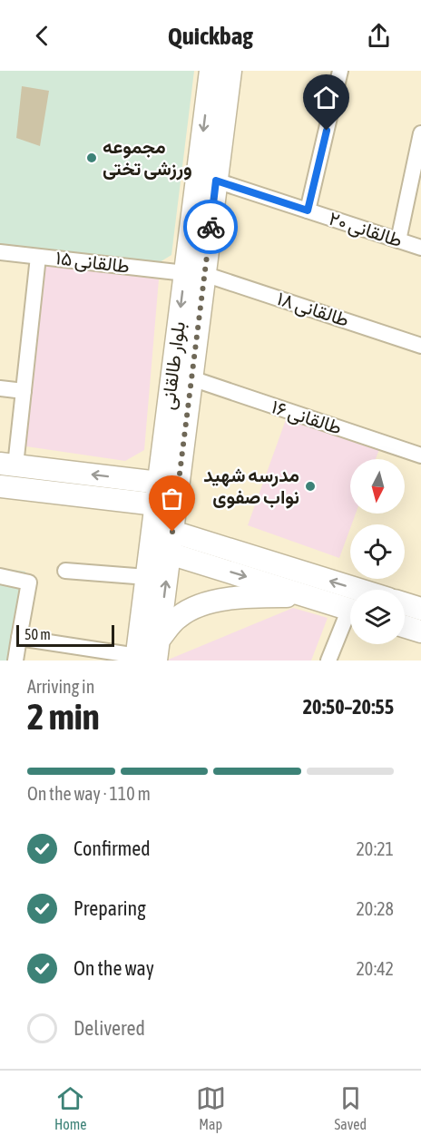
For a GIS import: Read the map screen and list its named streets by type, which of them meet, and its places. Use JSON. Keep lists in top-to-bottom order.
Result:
{
  "streets": {
    "main road": ["بلوار طالقانی"],
    "street": [
      "طالقانی ۲۰",
      "طالقانی ۱۵",
      "طالقانی ۱۸",
      "طالقانی ۱۶"
    ]
  },
  "crossings": [
    ["طالقانی ۲۰", "بلوار طالقانی"],
    ["طالقانی ۱۵", "طالقانی ۱۸"],
    ["طالقانی ۱۵", "بلوار طالقانی"],
    ["طالقانی ۱۸", "بلوار طالقانی"],
    ["بلوار طالقانی", "طالقانی ۱۶"]
  ],
  "places": ["مجموعه ورزشی تختی", "مدرسه شهید نواب صفوی"],
  "scale_bar": "50 m",
  "north": "bottom",
  "page": {
    "header": "Quickbag",
    "scale": "50 m",
    "heading": ["2 min", "Arriving in", "20:50–20:55"],
    "bar": "On the way · 110 m",
    "list": [
      ["Confirmed", "20:21"],
      ["Preparing", "20:28"],
      ["On the way", "20:42"],
      "Delivered"
    ],
    "tabs": ["Home", "Map", "Saved"]
  }
}
